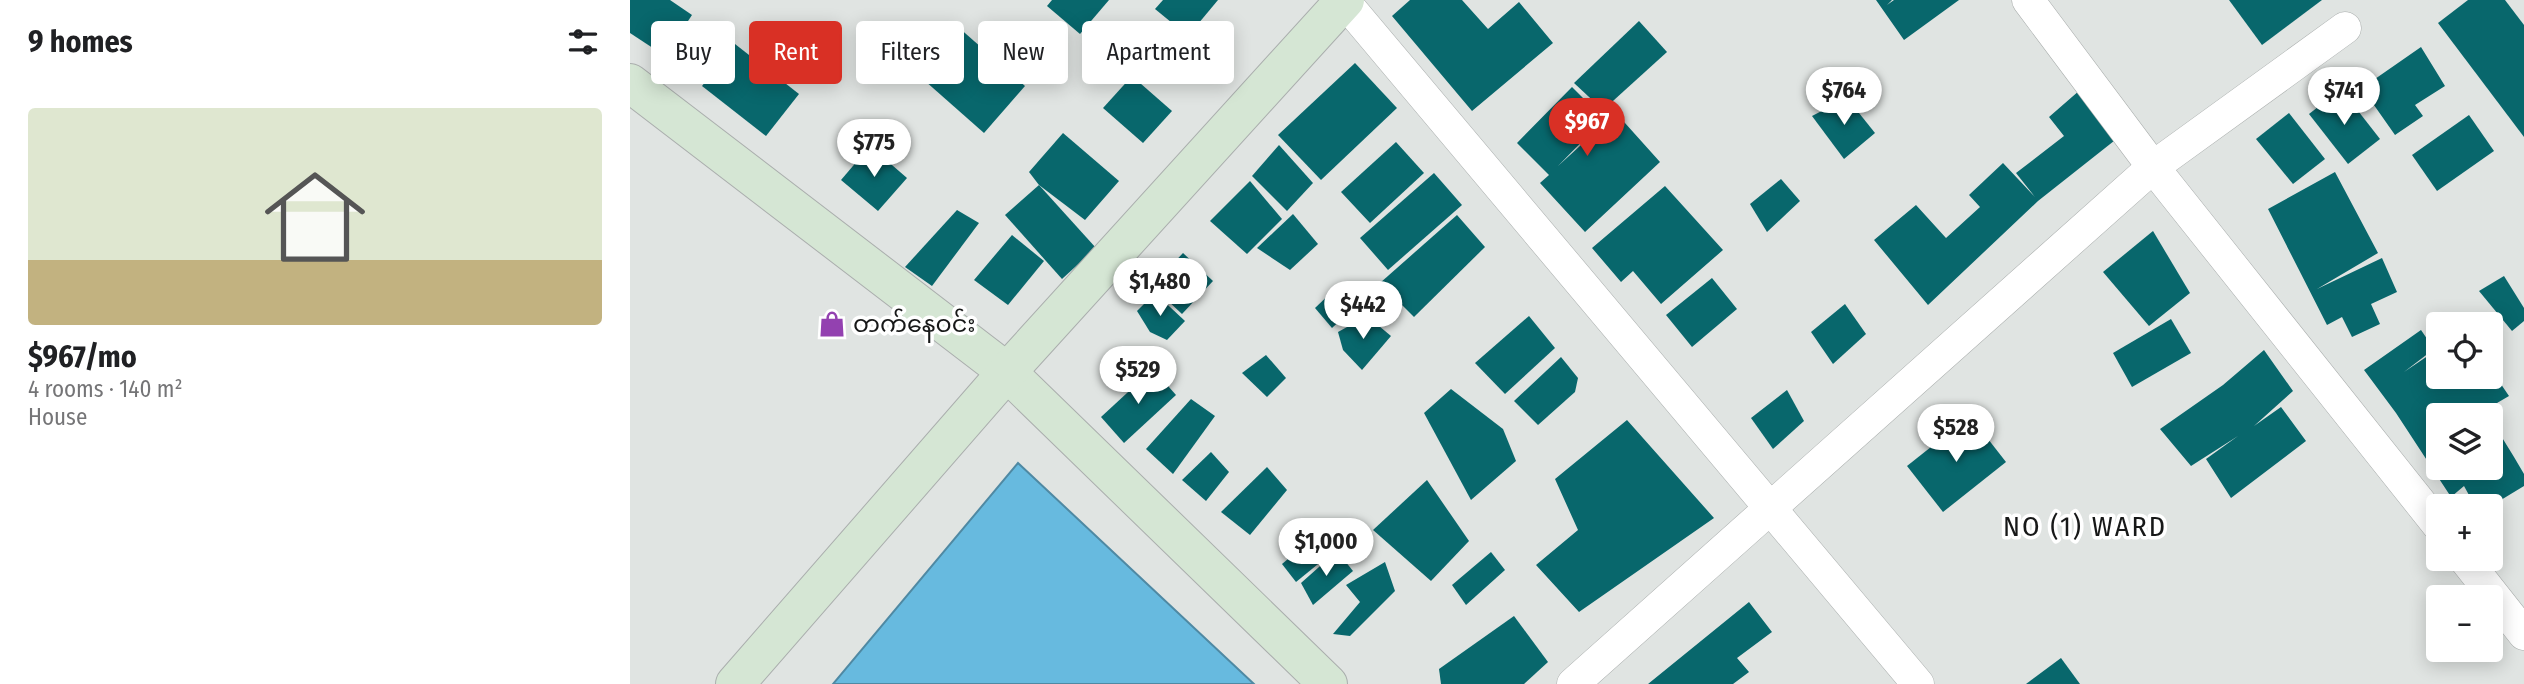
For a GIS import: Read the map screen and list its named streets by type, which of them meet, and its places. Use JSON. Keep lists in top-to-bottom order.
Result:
{
  "districts": ["NO (1) WARD"],
  "places": {
    "shop": ["တက်နေဝင်း"]
  },
  "page": {
    "heading": "9 homes",
    "chip": [
      "Buy",
      "Rent",
      "Filters",
      "New",
      "Apartment"
    ],
    "price": [
      "$764",
      "$741",
      "$967",
      "$775",
      "$1,480",
      "$442",
      "$529",
      "$528",
      "$1,000"
    ],
    "list": [
      {
        "name": "$967/mo",
        "note": "4 rooms · 140 m² · House"
      }
    ],
    "map_buttons": ["+", "−"]
  }
}
